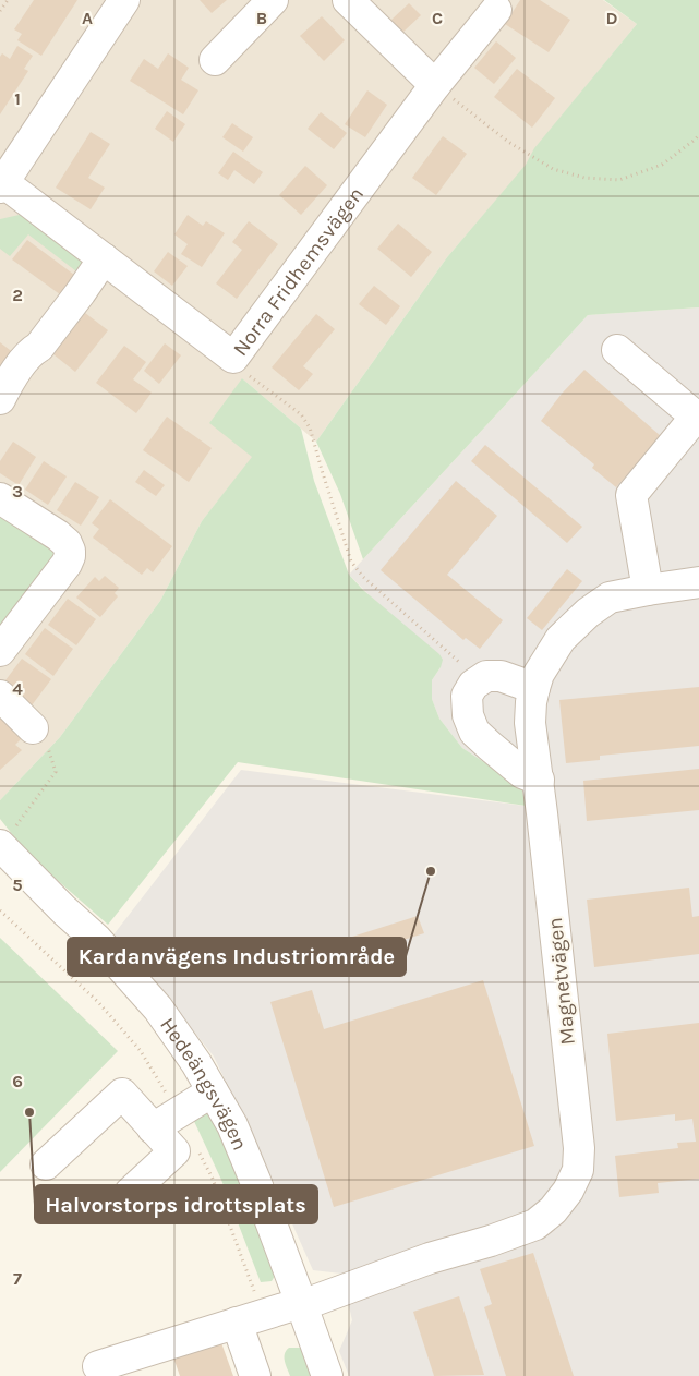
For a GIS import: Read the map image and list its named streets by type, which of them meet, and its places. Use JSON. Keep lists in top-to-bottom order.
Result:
{
  "streets": {
    "street": ["Norra Fridhemsvägen", "Magnetvägen", "Hedeängsvägen"]
  },
  "crossings": [
    ["Magnetvägen", "Hedeängsvägen"]
  ],
  "places": ["Kardanvägens Industriområde", "Halvorstorps idrottsplats"],
  "grid": {
    "columns": [
      "A",
      "B",
      "C",
      "D"
    ],
    "rows": [
      "1",
      "2",
      "3",
      "4",
      "5",
      "6",
      "7"
    ]
  }
}
